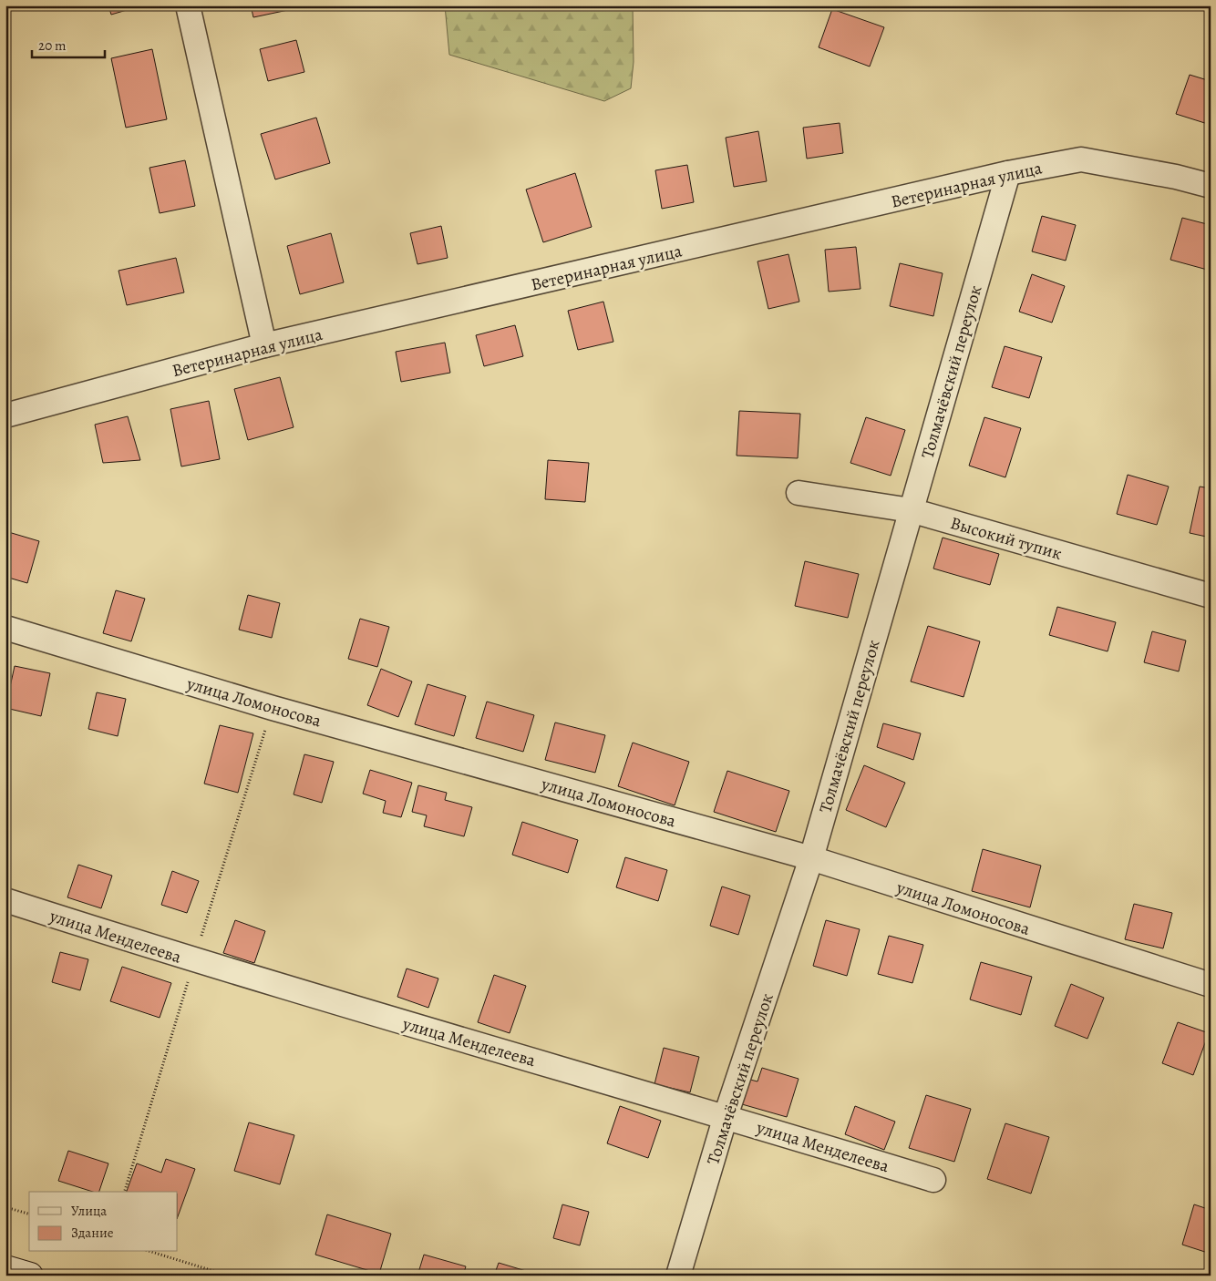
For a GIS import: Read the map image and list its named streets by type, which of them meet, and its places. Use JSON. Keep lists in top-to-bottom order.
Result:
{
  "streets": {
    "street": [
      "Ветеринарная улица",
      "Толмачёвский переулок",
      "Высокий тупик",
      "улица Ломоносова",
      "улица Менделеева"
    ]
  },
  "crossings": [
    ["Ветеринарная улица", "Толмачёвский переулок"],
    ["Толмачёвский переулок", "Высокий тупик"],
    ["Толмачёвский переулок", "улица Ломоносова"],
    ["Толмачёвский переулок", "улица Менделеева"]
  ],
  "legend": ["Улица", "Здание"],
  "scale_bar": "20 m"
}
